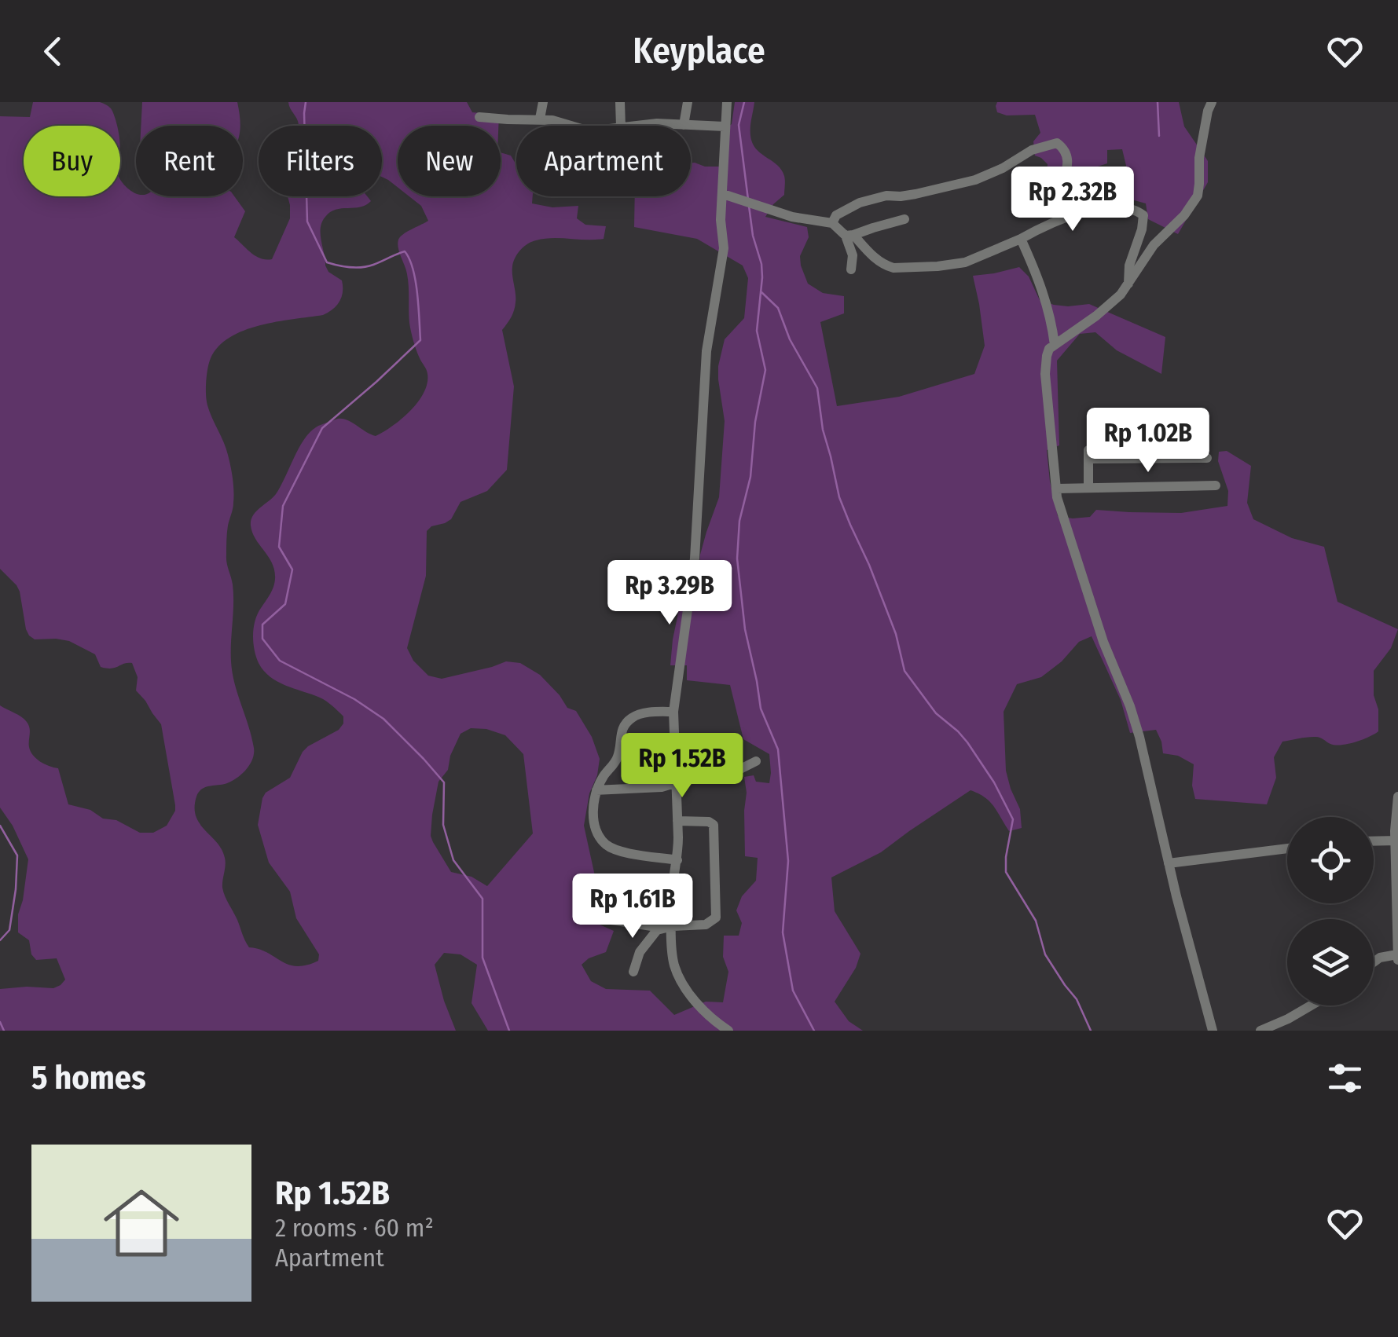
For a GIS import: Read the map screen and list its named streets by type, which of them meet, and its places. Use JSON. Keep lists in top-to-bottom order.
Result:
{
  "page": {
    "header": "Keyplace",
    "chip": [
      "Buy",
      "Rent",
      "Filters",
      "New",
      "Apartment"
    ],
    "price": [
      "Rp 2.32B",
      "Rp 1.02B",
      "Rp 3.29B",
      "Rp 1.52B",
      "Rp 1.61B"
    ],
    "heading": "5 homes",
    "list": [
      {
        "name": "Rp 1.52B",
        "note": "2 rooms · 60 m² · Apartment"
      }
    ]
  }
}
